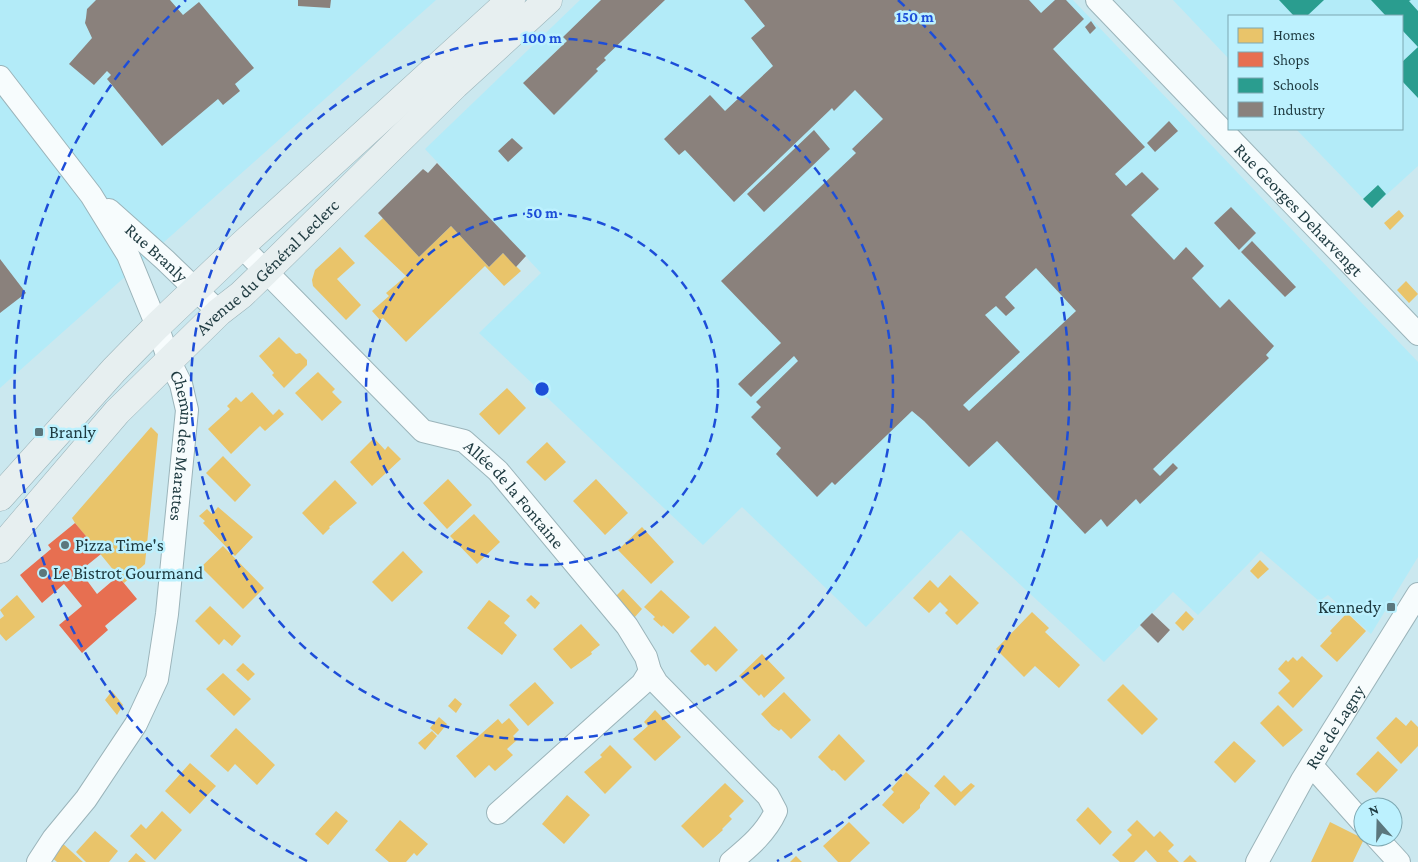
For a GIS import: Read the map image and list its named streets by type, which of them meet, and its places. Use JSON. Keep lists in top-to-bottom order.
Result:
{
  "streets": {
    "main road": ["Avenue du Général Leclerc"],
    "street": [
      "Rue Georges Deharvengt",
      "Rue Branly",
      "Chemin des Marattes",
      "Allée de la Fontaine",
      "Rue de Lagny"
    ]
  },
  "crossings": [
    ["Rue Branly", "Avenue du Général Leclerc"],
    ["Rue Branly", "Chemin des Marattes"],
    ["Avenue du Général Leclerc", "Chemin des Marattes"],
    ["Avenue du Général Leclerc", "Allée de la Fontaine"]
  ],
  "places": {
    "transit": ["Branly", "Kennedy"],
    "other": ["Pizza Time's", "Le Bistrot Gourmand"]
  },
  "legend": [
    "Homes",
    "Shops",
    "Schools",
    "Industry"
  ],
  "north": "top",
  "rings": ["150 m", "100 m", "50 m"]
}
